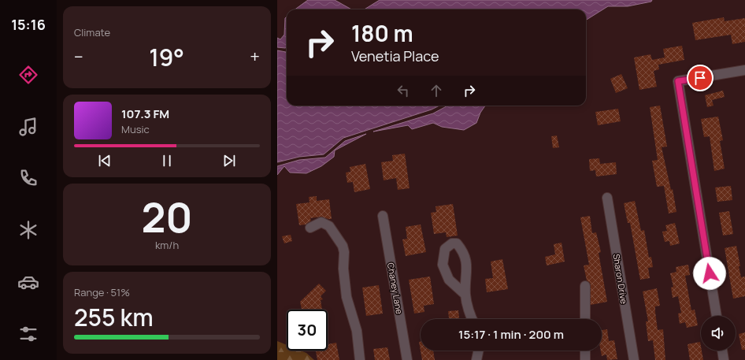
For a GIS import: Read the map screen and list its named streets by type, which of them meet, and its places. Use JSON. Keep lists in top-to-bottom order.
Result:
{
  "streets": {
    "street": ["Sharon Drive", "Chaney Lane"]
  },
  "page": {
    "tabs": "15:16",
    "tile": [
      "Climate",
      ["20", "km/h"],
      ["Range · 51%", "255 km"]
    ],
    "turn": ["180 m", "Venetia Place"],
    "heat": ["−", "19°", "+"],
    "song": ["107.3 FM", "Music"],
    "limit": "30",
    "trip": "15:17 · 1 min · 200 m"
  }
}
